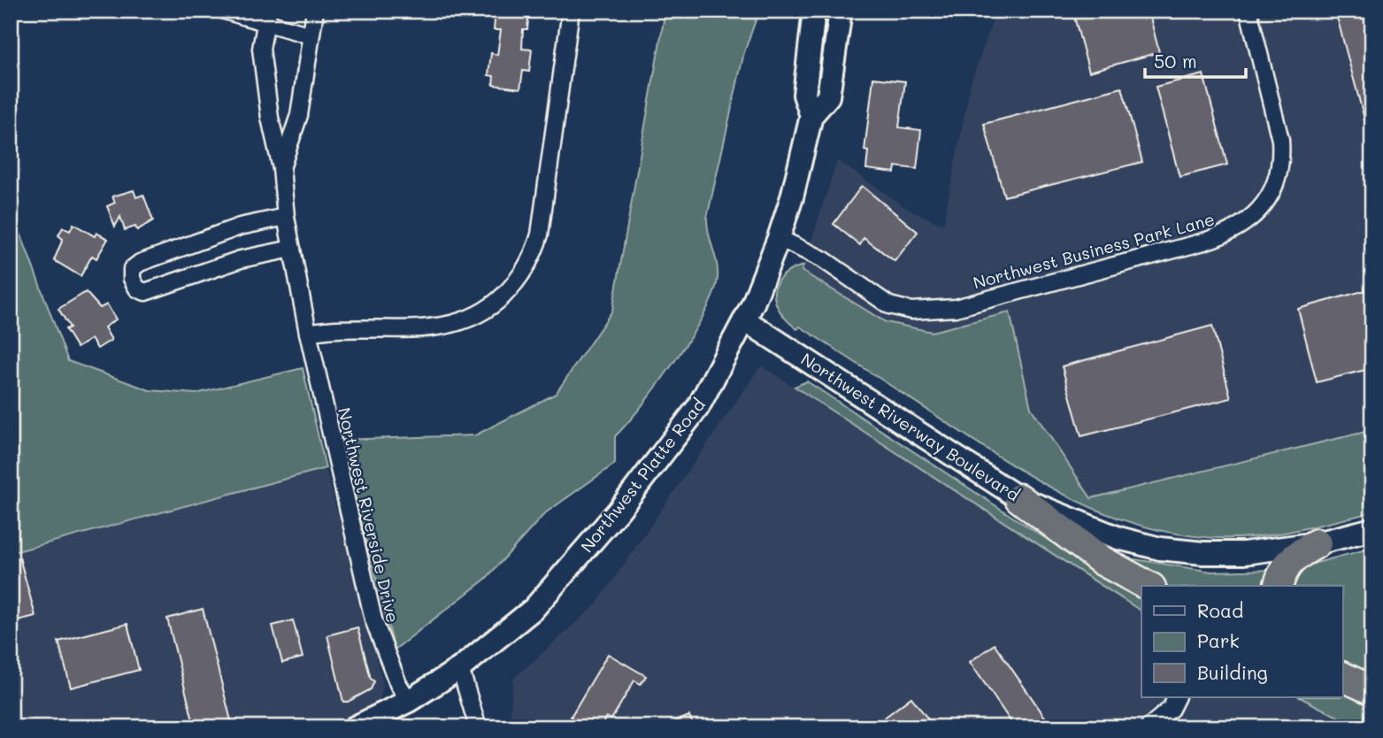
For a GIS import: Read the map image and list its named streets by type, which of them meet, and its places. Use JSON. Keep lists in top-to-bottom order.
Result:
{
  "streets": {
    "main road": ["Northwest Riverway Boulevard", "Northwest Platte Road"],
    "street": ["Northwest Business Park Lane", "Northwest Riverside Drive"]
  },
  "crossings": [
    ["Northwest Business Park Lane", "Northwest Platte Road"],
    ["Northwest Riverway Boulevard", "Northwest Platte Road"],
    ["Northwest Platte Road", "Northwest Riverside Drive"]
  ],
  "legend": ["Road", "Park", "Building"],
  "scale_bar": "50 m"
}
